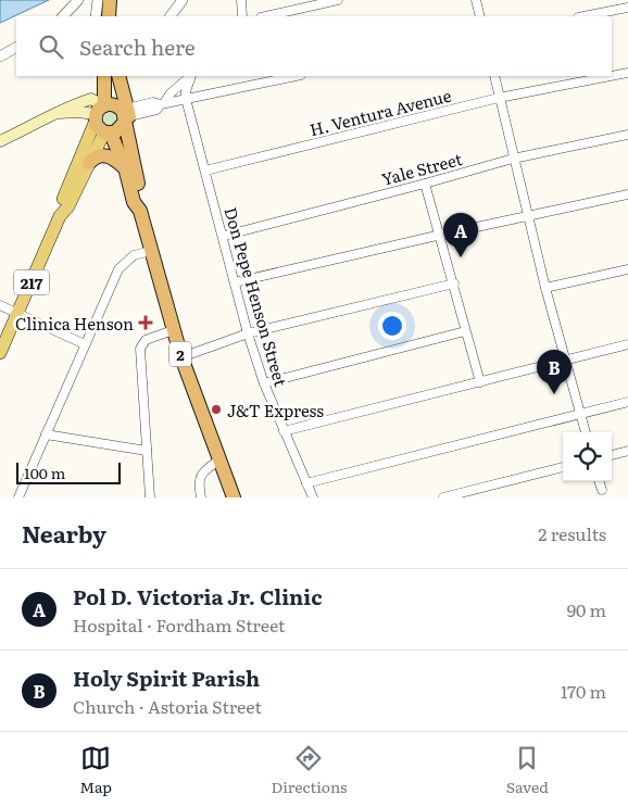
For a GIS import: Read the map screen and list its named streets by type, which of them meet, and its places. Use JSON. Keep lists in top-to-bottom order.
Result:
{
  "streets": {
    "highway": ["2"],
    "main road": ["217"],
    "street": ["H. Ventura Avenue", "Yale Street", "Don Pepe Henson Street"]
  },
  "crossings": [
    ["H. Ventura Avenue", "Don Pepe Henson Street"],
    ["Yale Street", "Don Pepe Henson Street"],
    ["217", "2"]
  ],
  "places": {
    "health": ["Clinica Henson"],
    "other": ["J&T Express"]
  },
  "scale_bar": "100 m",
  "page": {
    "search": "Search here",
    "pins": ["A", "B"],
    "scale": "100 m",
    "heading": ["Nearby", "2 results"],
    "list": [
      {
        "mark": "A",
        "name": "Pol D. Victoria Jr. Clinic",
        "note": "Hospital · Fordham Street",
        "value": "90 m"
      },
      {
        "mark": "B",
        "name": "Holy Spirit Parish",
        "note": "Church · Astoria Street",
        "value": "170 m"
      }
    ],
    "nav": ["Map", "Directions", "Saved"]
  }
}
